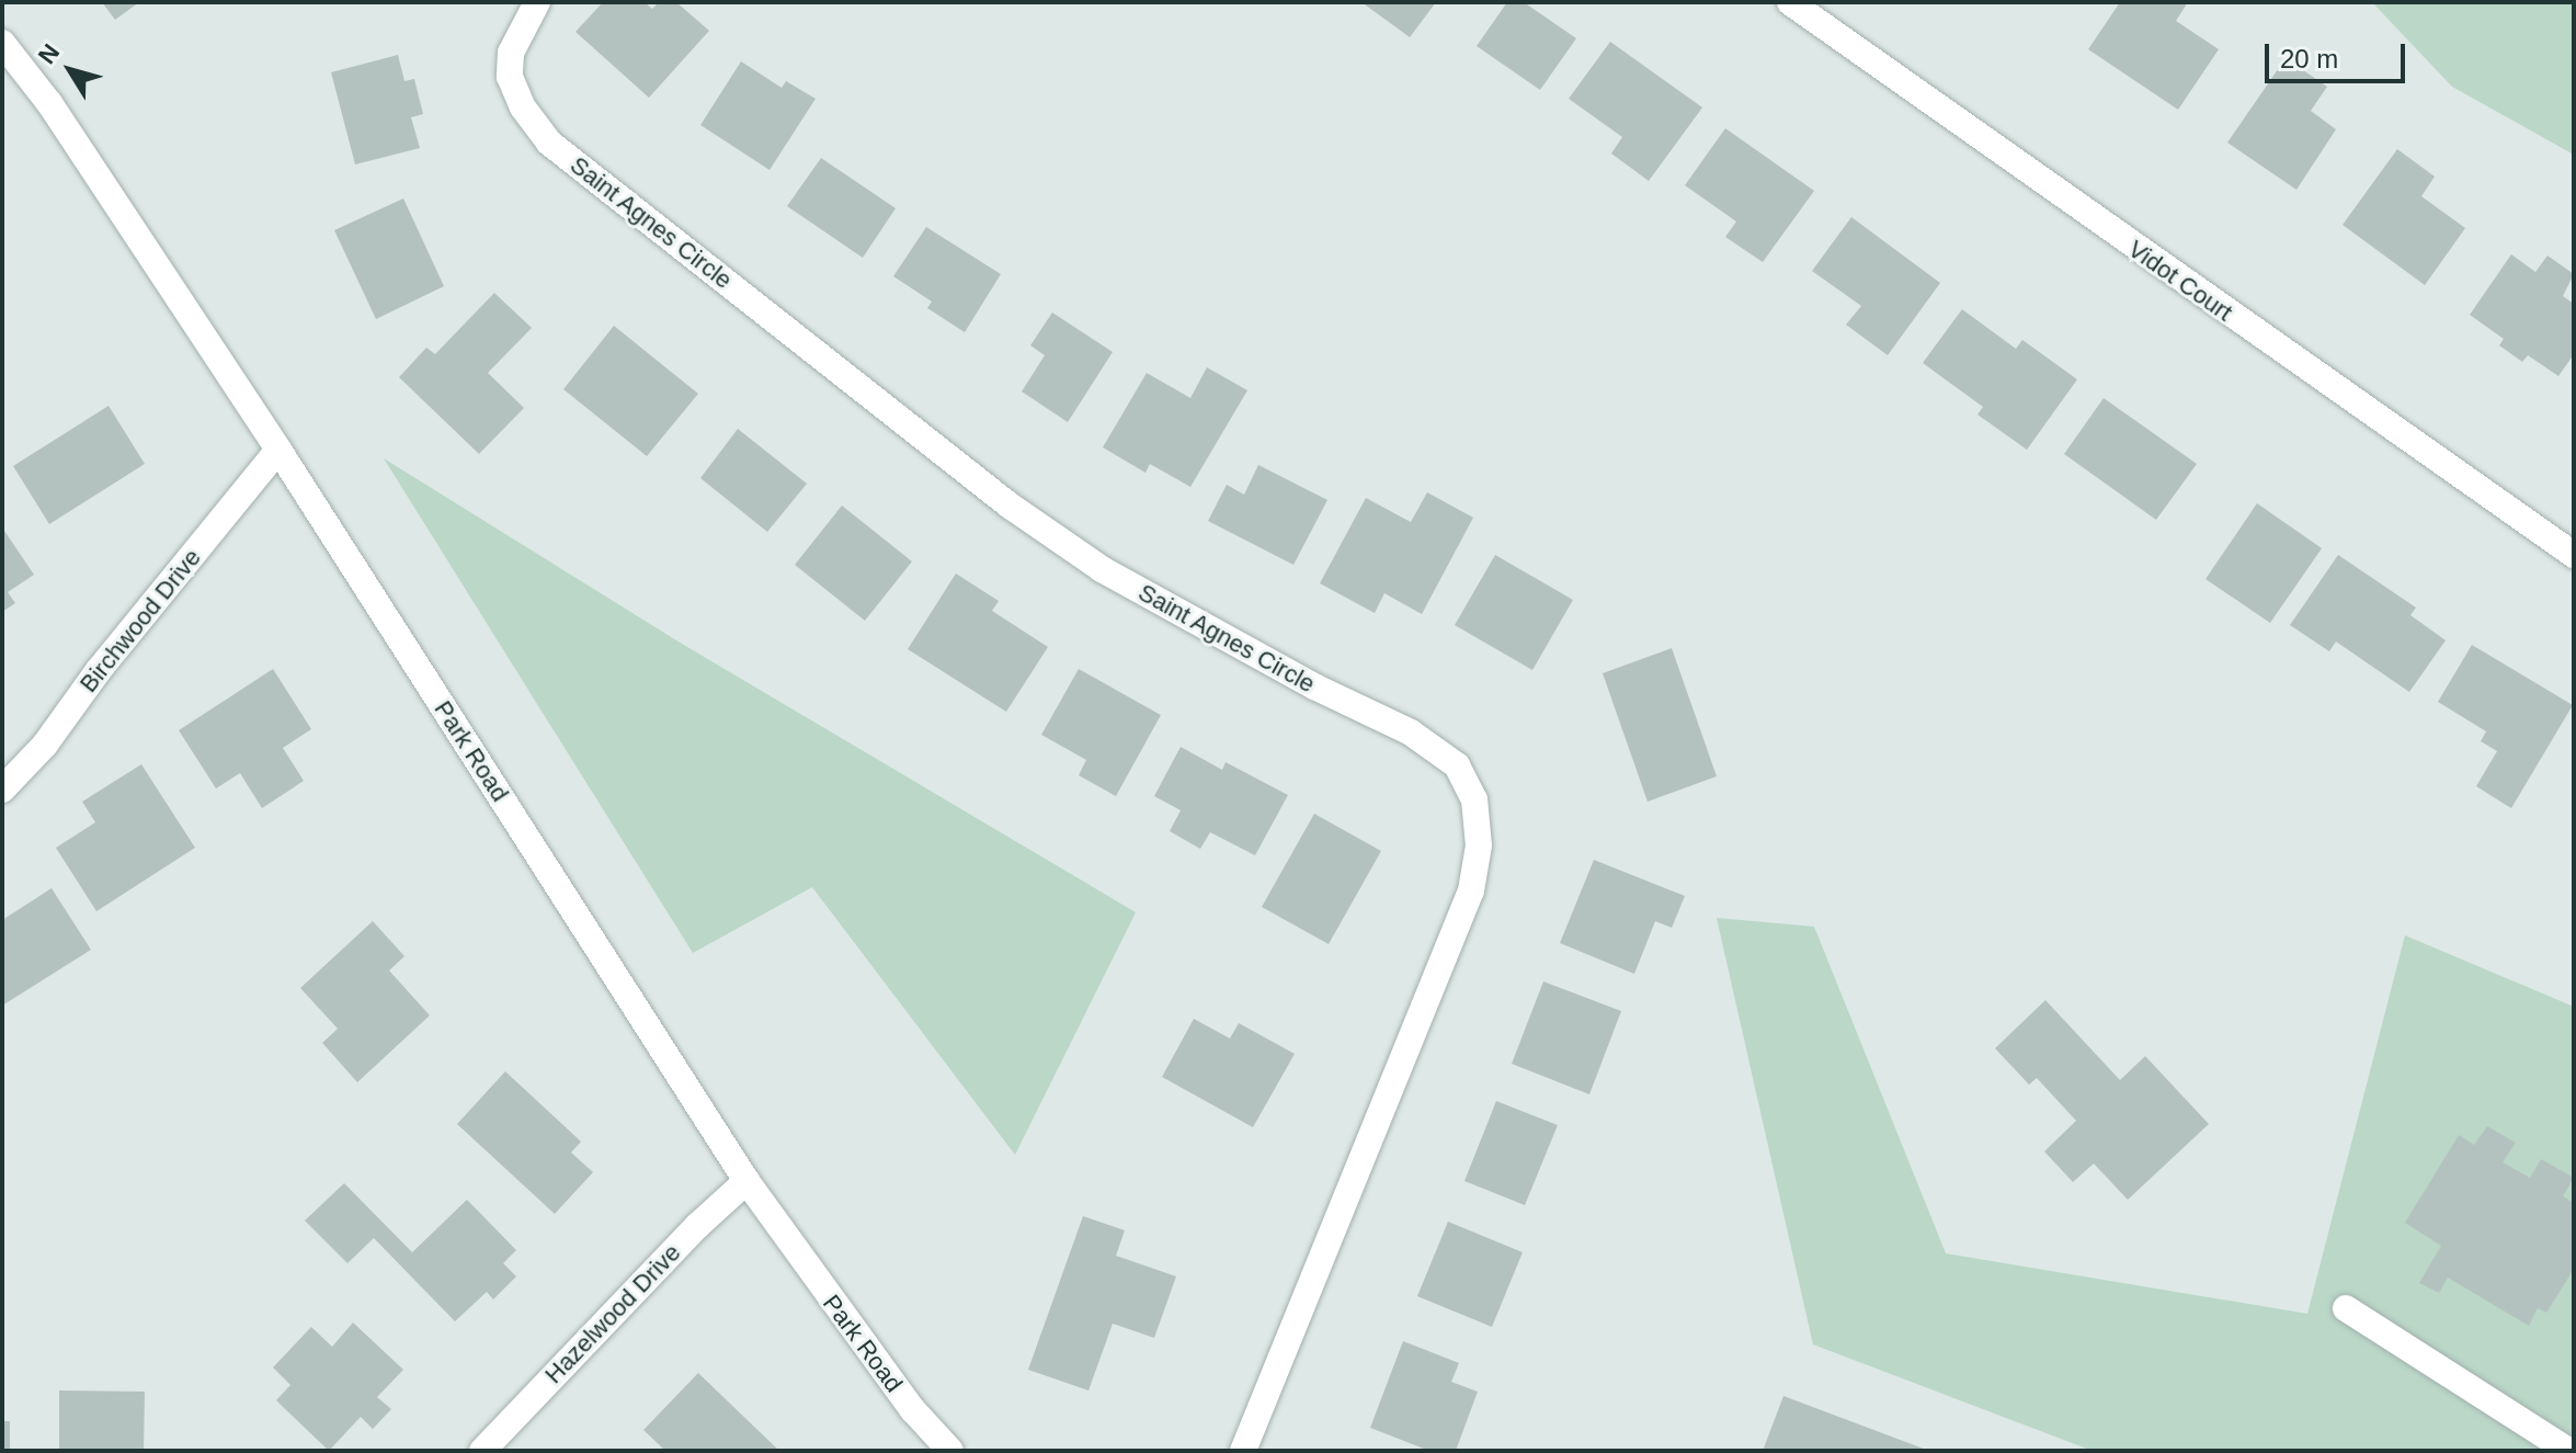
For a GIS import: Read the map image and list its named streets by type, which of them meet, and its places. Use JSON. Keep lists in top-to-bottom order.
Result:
{
  "streets": {
    "street": [
      "Saint Agnes Circle",
      "Vidot Court",
      "Birchwood Drive",
      "Park Road",
      "Hazelwood Drive"
    ]
  },
  "crossings": [
    ["Birchwood Drive", "Park Road"],
    ["Park Road", "Hazelwood Drive"]
  ],
  "scale_bar": "20 m",
  "north": "top left"
}
